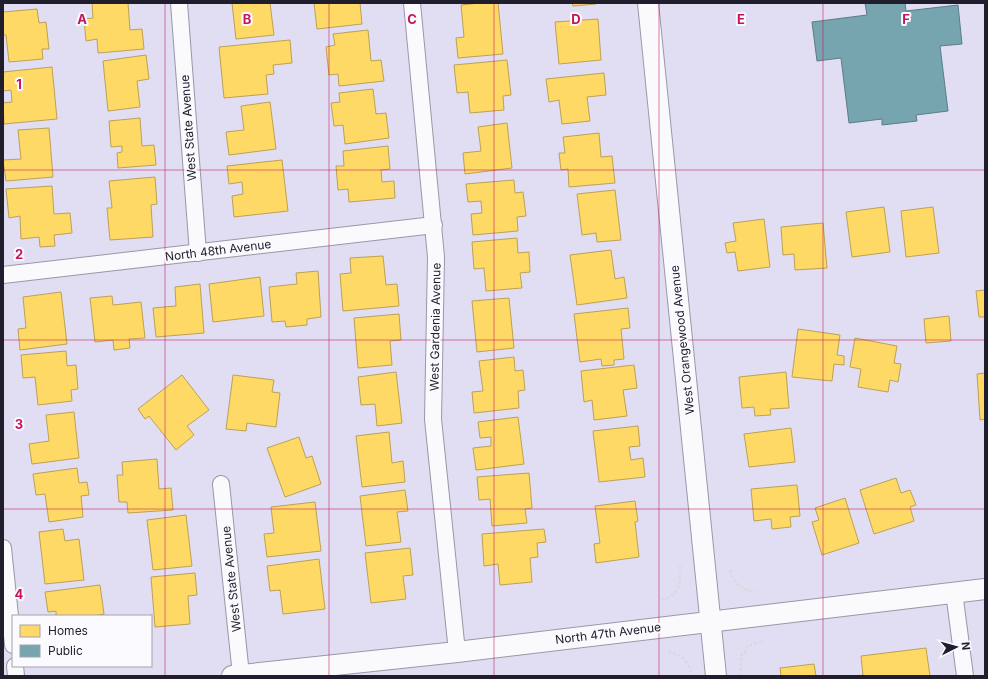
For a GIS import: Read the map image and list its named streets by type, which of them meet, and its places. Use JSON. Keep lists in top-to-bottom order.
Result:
{
  "streets": {
    "street": [
      "West State Avenue",
      "North 48th Avenue",
      "West Gardenia Avenue",
      "West Orangewood Avenue",
      "North 47th Avenue"
    ]
  },
  "crossings": [
    ["West State Avenue", "North 48th Avenue"],
    ["West State Avenue", "North 47th Avenue"],
    ["North 48th Avenue", "West Gardenia Avenue"],
    ["West Gardenia Avenue", "North 47th Avenue"],
    ["West Orangewood Avenue", "North 47th Avenue"]
  ],
  "legend": ["Homes", "Public"],
  "north": "right",
  "grid": {
    "columns": [
      "A",
      "B",
      "C",
      "D",
      "E",
      "F"
    ],
    "rows": [
      "1",
      "2",
      "3",
      "4"
    ]
  }
}
